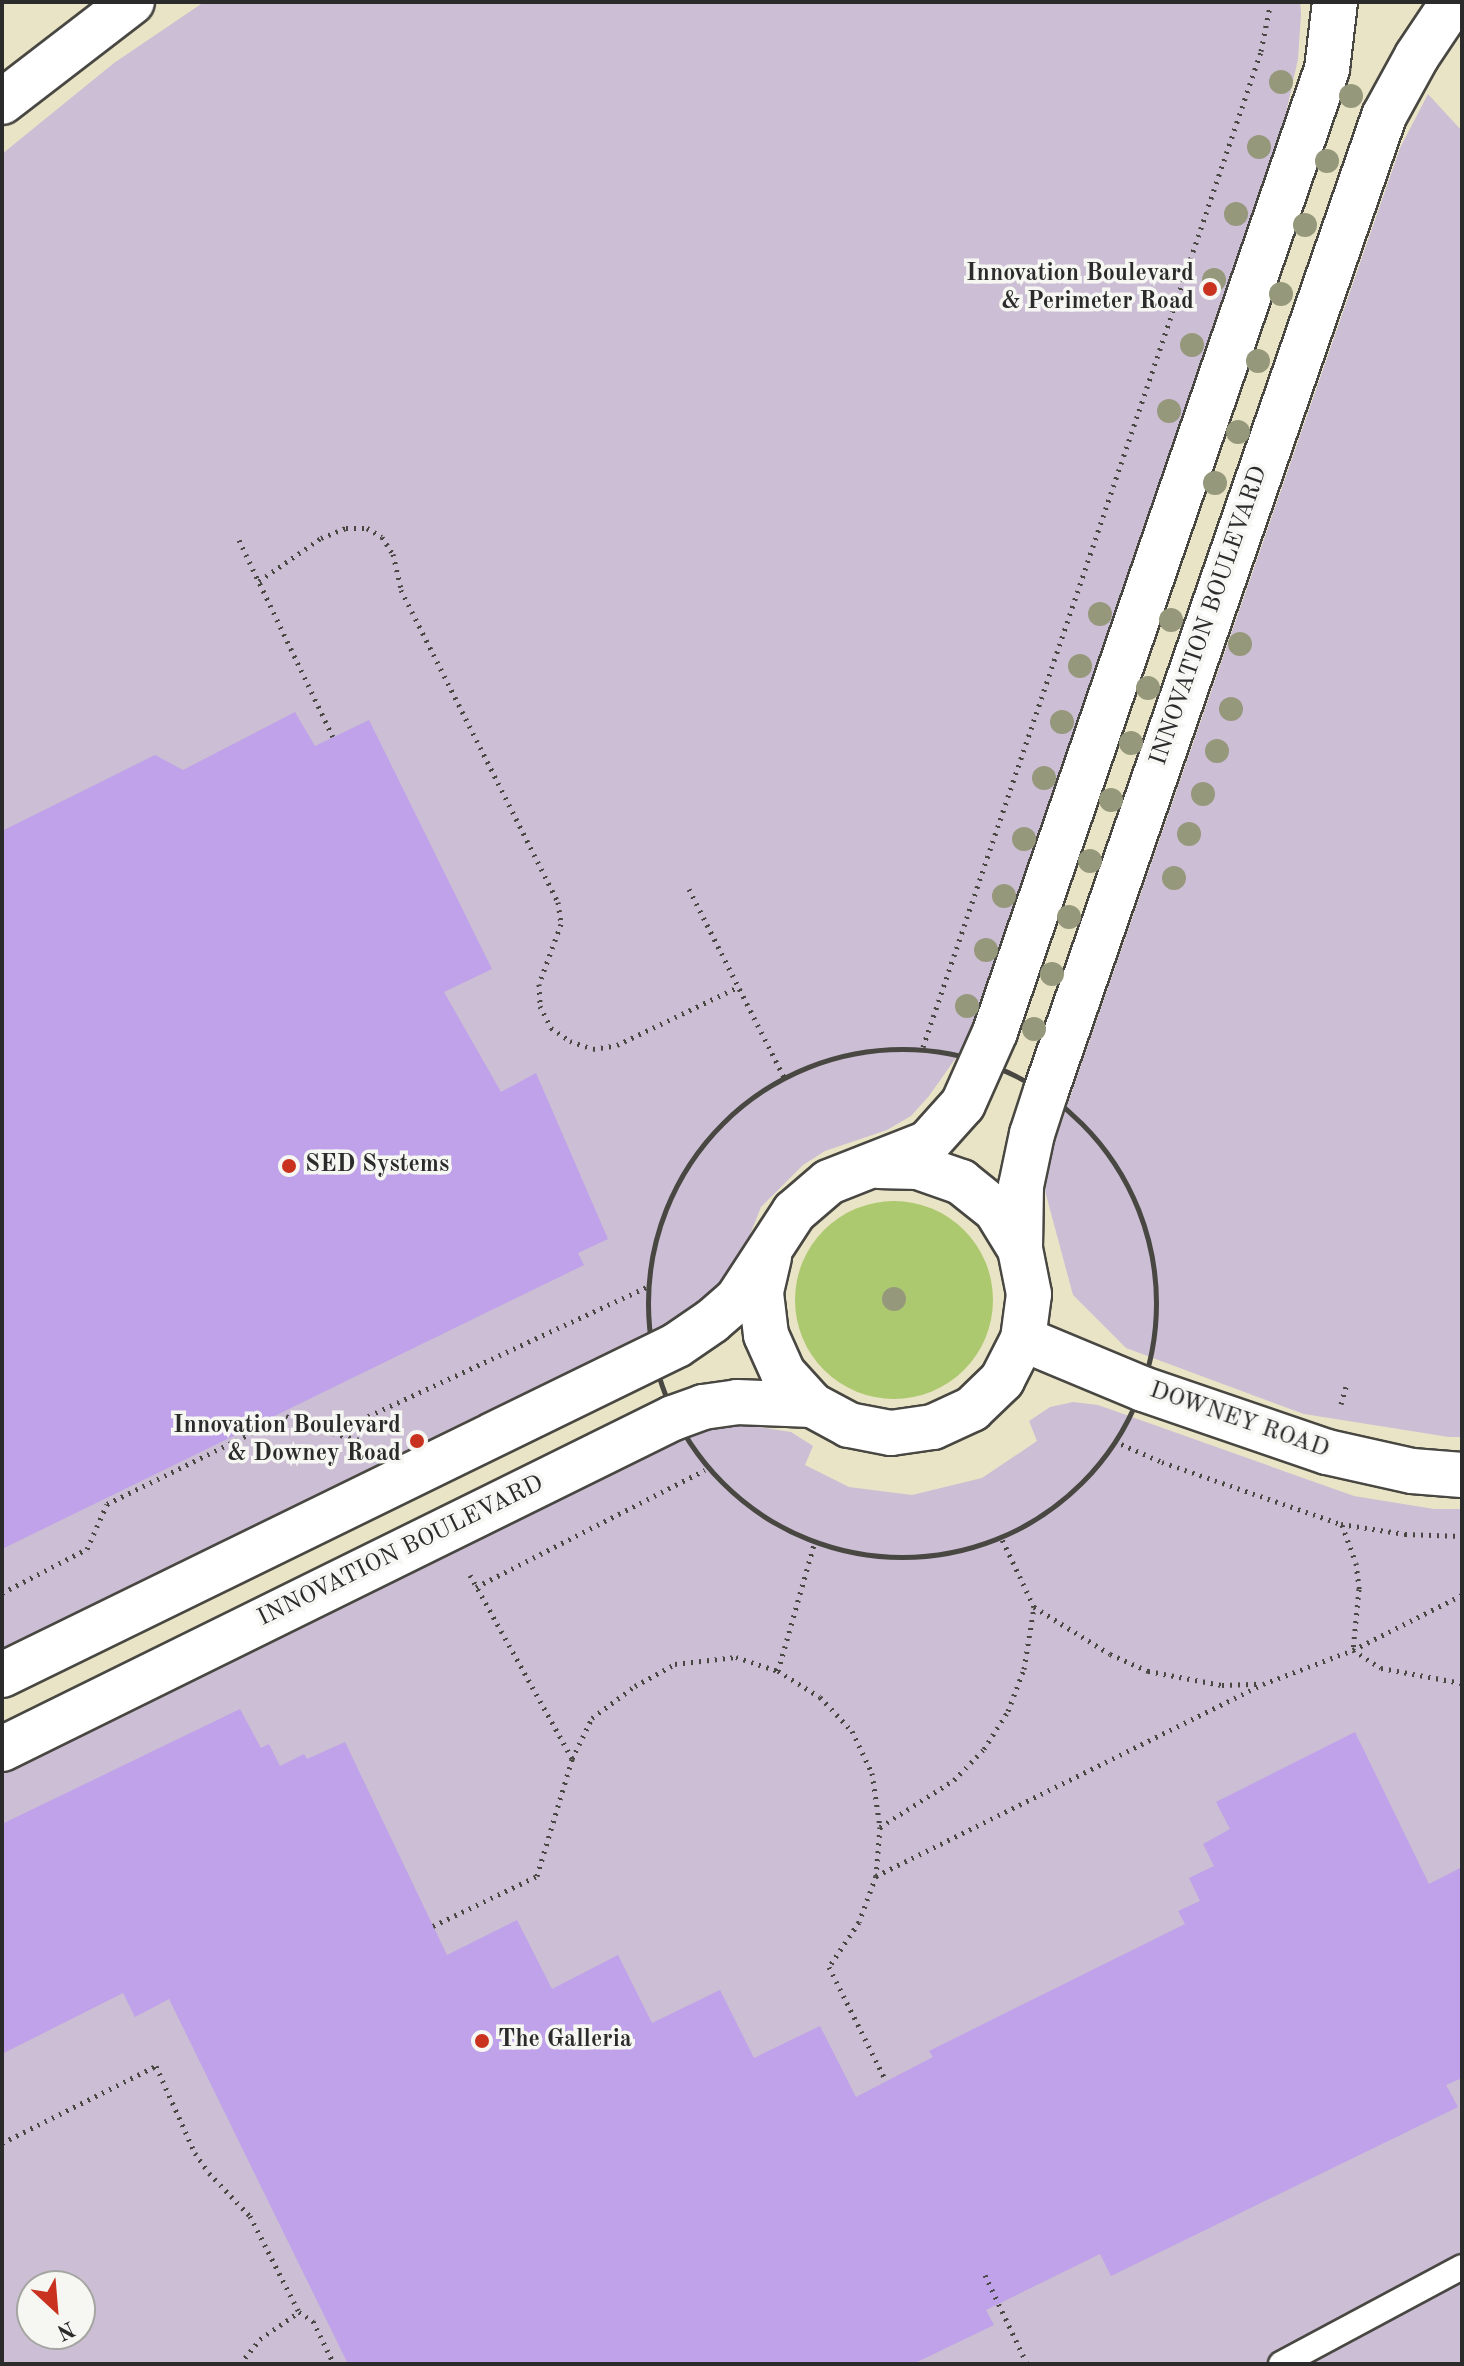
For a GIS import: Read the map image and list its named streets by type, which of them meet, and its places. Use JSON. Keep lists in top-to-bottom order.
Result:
{
  "streets": {
    "street": ["INNOVATION BOULEVARD", "DOWNEY ROAD"]
  },
  "crossings": [
    ["INNOVATION BOULEVARD", "DOWNEY ROAD"]
  ],
  "places": [
    "Innovation Boulevard & Perimeter Road",
    "SED Systems",
    "Innovation Boulevard & Downey Road",
    "The Galleria"
  ],
  "north": "bottom right"
}
